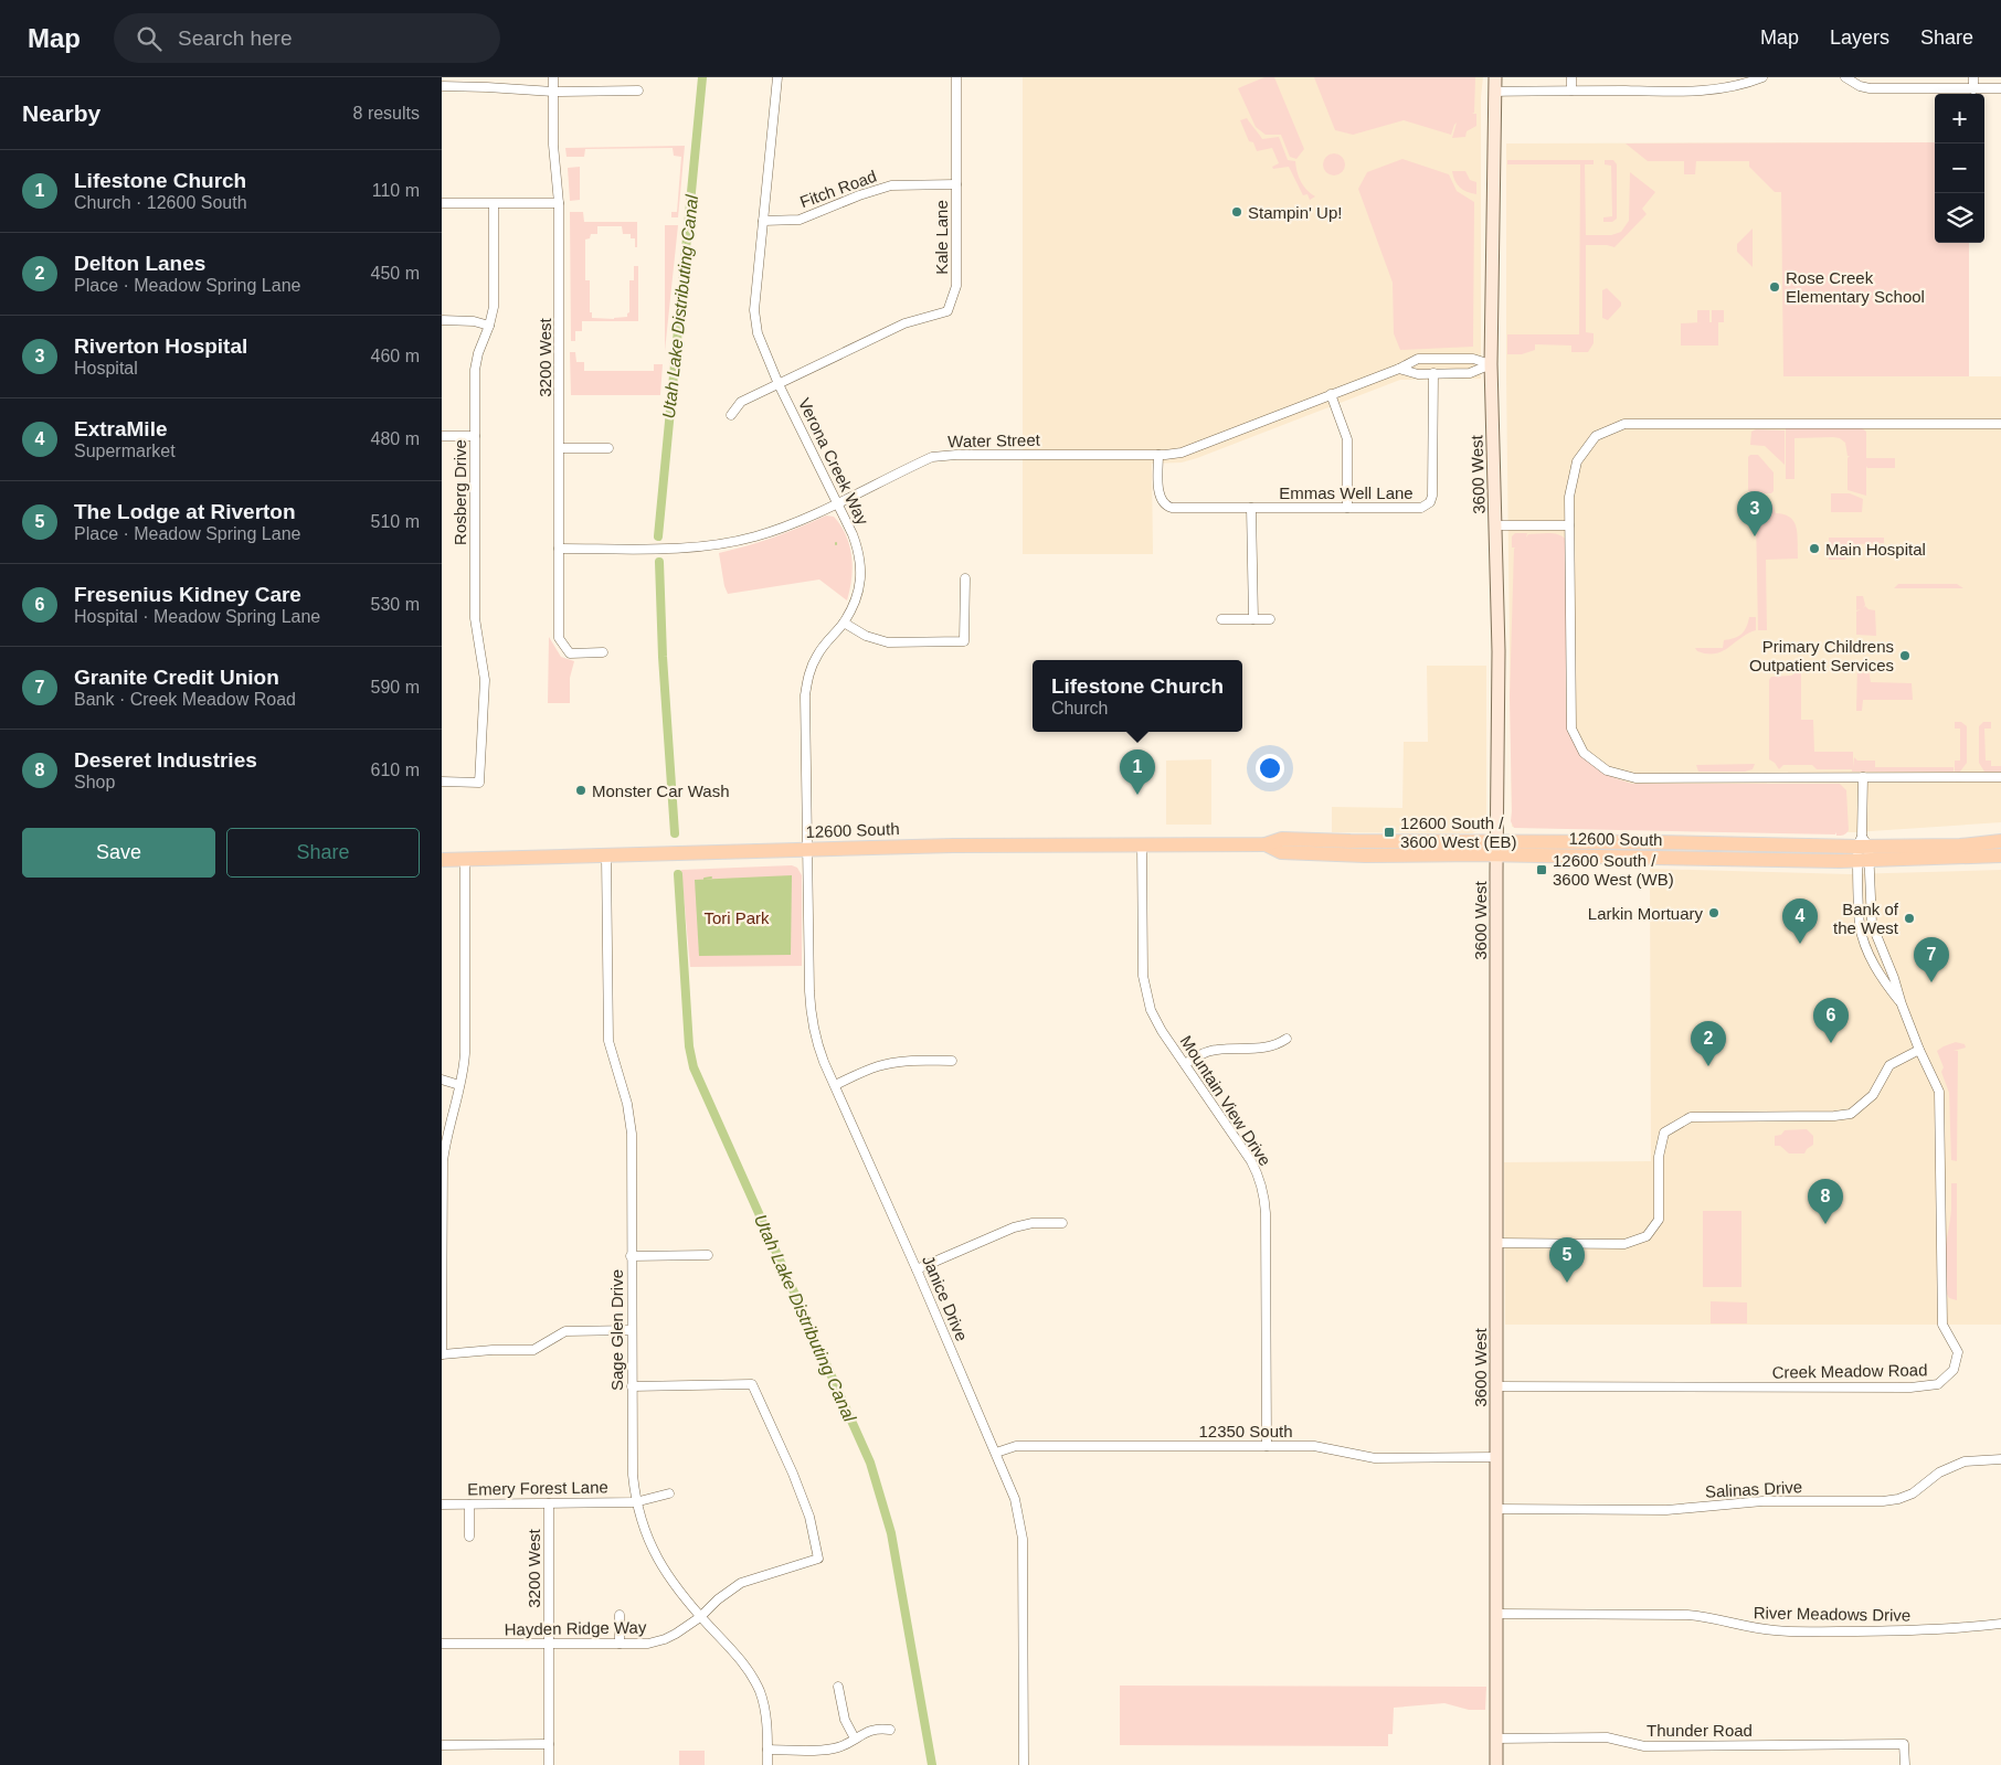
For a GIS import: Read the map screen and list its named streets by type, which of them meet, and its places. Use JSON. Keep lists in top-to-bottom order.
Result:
{
  "streets": {
    "main road": ["3600 West", "12600 South"],
    "street": [
      "Fitch Road",
      "Kale Lane",
      "3200 West",
      "Water Street",
      "Verona Creek Way",
      "Rosberg Drive",
      "Emmas Well Lane",
      "Mountain View Drive",
      "Janice Drive",
      "Sage Glen Drive",
      "Creek Meadow Road",
      "12350 South",
      "Emery Forest Lane",
      "Salinas Drive",
      "River Meadows Drive",
      "Hayden Ridge Way",
      "Thunder Road"
    ]
  },
  "crossings": [
    ["Fitch Road", "Kale Lane"],
    ["Fitch Road", "Verona Creek Way"],
    ["Kale Lane", "Verona Creek Way"],
    ["3200 West", "Water Street"],
    ["3200 West", "Emery Forest Lane"],
    ["3200 West", "Hayden Ridge Way"],
    ["Water Street", "Verona Creek Way"],
    ["Water Street", "3600 West"],
    ["Water Street", "Emmas Well Lane"],
    ["Verona Creek Way", "12600 South"],
    ["Verona Creek Way", "Janice Drive"],
    ["3600 West", "12600 South"],
    ["3600 West", "Creek Meadow Road"],
    ["3600 West", "12350 South"],
    ["3600 West", "Salinas Drive"],
    ["3600 West", "River Meadows Drive"],
    ["3600 West", "Thunder Road"],
    ["12600 South", "Mountain View Drive"],
    ["12600 South", "Janice Drive"],
    ["12600 South", "Sage Glen Drive"],
    ["12600 South", "Creek Meadow Road"],
    ["Mountain View Drive", "12350 South"],
    ["Janice Drive", "12350 South"],
    ["Sage Glen Drive", "Emery Forest Lane"],
    ["Sage Glen Drive", "Hayden Ridge Way"]
  ],
  "water": ["Utah Lake Distributing Canal"],
  "parks": ["Tori Park"],
  "places": {
    "other": [
      "Stampin' Up!",
      "Rose Creek Elementary School",
      "Main Hospital",
      "Primary Childrens Outpatient Services",
      "Monster Car Wash",
      "Larkin Mortuary",
      "Bank of the West"
    ],
    "transit": ["12600 South / 3600 West (EB)", "12600 South / 3600 West (WB)"]
  },
  "page": {
    "header": "Map",
    "search": "Search here",
    "nav": ["Map", "Layers", "Share"],
    "heading": ["Nearby", "8 results"],
    "map_buttons": ["+", "−"],
    "list": [
      {
        "mark": "1",
        "name": "Lifestone Church",
        "note": "Church · 12600 South",
        "value": "110 m"
      },
      {
        "mark": "2",
        "name": "Delton Lanes",
        "note": "Place · Meadow Spring Lane",
        "value": "450 m"
      },
      {
        "mark": "3",
        "name": "Riverton Hospital",
        "note": "Hospital",
        "value": "460 m"
      },
      {
        "mark": "4",
        "name": "ExtraMile",
        "note": "Supermarket",
        "value": "480 m"
      },
      {
        "mark": "5",
        "name": "The Lodge at Riverton",
        "note": "Place · Meadow Spring Lane",
        "value": "510 m"
      },
      {
        "mark": "6",
        "name": "Fresenius Kidney Care",
        "note": "Hospital · Meadow Spring Lane",
        "value": "530 m"
      },
      {
        "mark": "7",
        "name": "Granite Credit Union",
        "note": "Bank · Creek Meadow Road",
        "value": "590 m"
      },
      {
        "mark": "8",
        "name": "Deseret Industries",
        "note": "Shop",
        "value": "610 m"
      }
    ],
    "pins": [
      "3",
      "1",
      "4",
      "7",
      "6",
      "2",
      "8",
      "5"
    ],
    "popup": ["Lifestone Church", "Church"],
    "buttons": ["Save", "Share"]
  }
}
